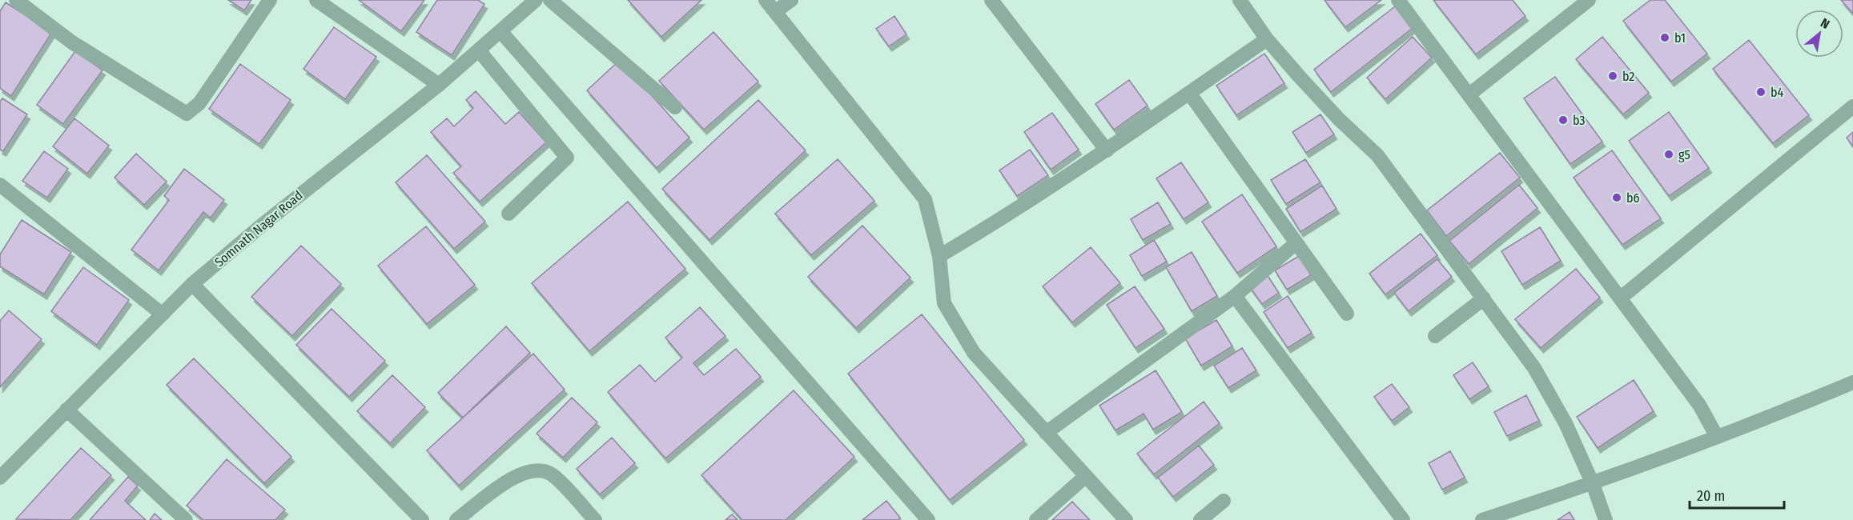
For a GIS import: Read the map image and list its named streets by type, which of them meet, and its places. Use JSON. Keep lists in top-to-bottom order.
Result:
{
  "streets": {
    "street": ["Somnath Nagar Road"]
  },
  "places": [
    "b1",
    "b2",
    "b4",
    "b3",
    "g5",
    "b6"
  ],
  "scale_bar": "20 m",
  "north": "top right"
}
